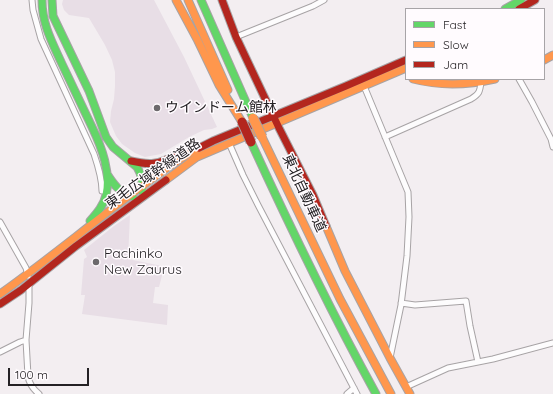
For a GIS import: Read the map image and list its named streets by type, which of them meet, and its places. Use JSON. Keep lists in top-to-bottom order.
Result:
{
  "streets": {
    "main road": ["東毛広域幹線道路", "東北自動車道"]
  },
  "places": ["ウインドーム館林", "Pachinko New Zaurus"],
  "legend": ["Fast", "Slow", "Jam"],
  "scale_bar": "100 m"
}
